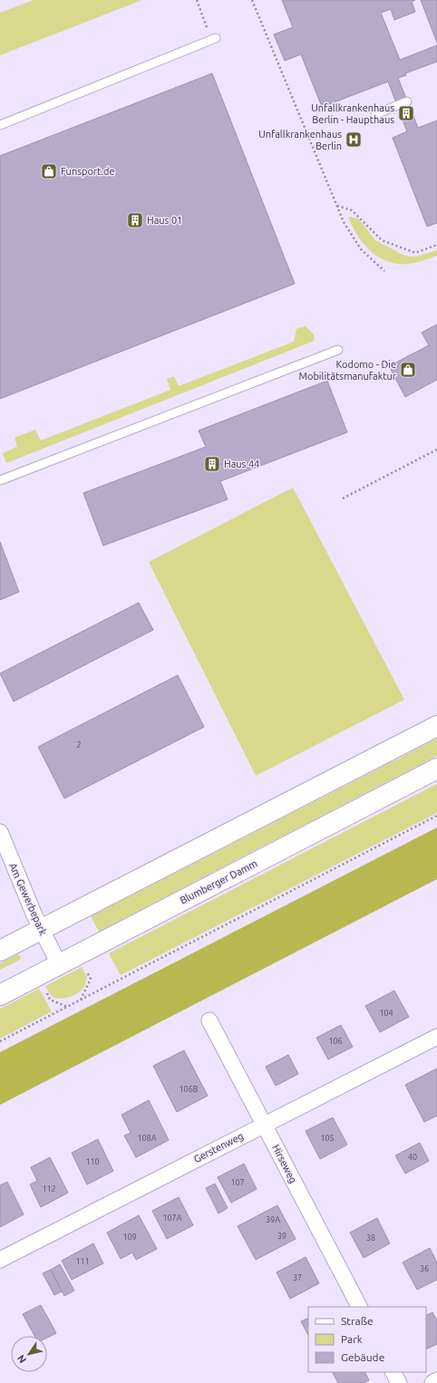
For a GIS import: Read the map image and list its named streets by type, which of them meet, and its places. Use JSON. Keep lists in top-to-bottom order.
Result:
{
  "streets": {
    "main road": ["Blumberger Damm"],
    "street": ["Am Gewerbepark", "Gerstenweg", "Hirseweg"]
  },
  "crossings": [
    ["Blumberger Damm", "Am Gewerbepark"],
    ["Gerstenweg", "Hirseweg"]
  ],
  "places": {
    "building": ["Unfallkrankenhaus Berlin - Haupthaus", "Haus 01", "Haus 44"],
    "hospital": ["Unfallkrankenhaus Berlin"],
    "shop": ["Funsport.de", "Kodomo - Die Mobilitätsmanufaktur"]
  },
  "house_numbers": [
    "2",
    "104",
    "106",
    "106B",
    "108A",
    "105",
    "40",
    "110",
    "107",
    "112",
    "107A",
    "39A",
    "39",
    "109",
    "38",
    "111",
    "36",
    "37"
  ],
  "legend": ["Straße", "Park", "Gebäude"],
  "north": "bottom left"
}
